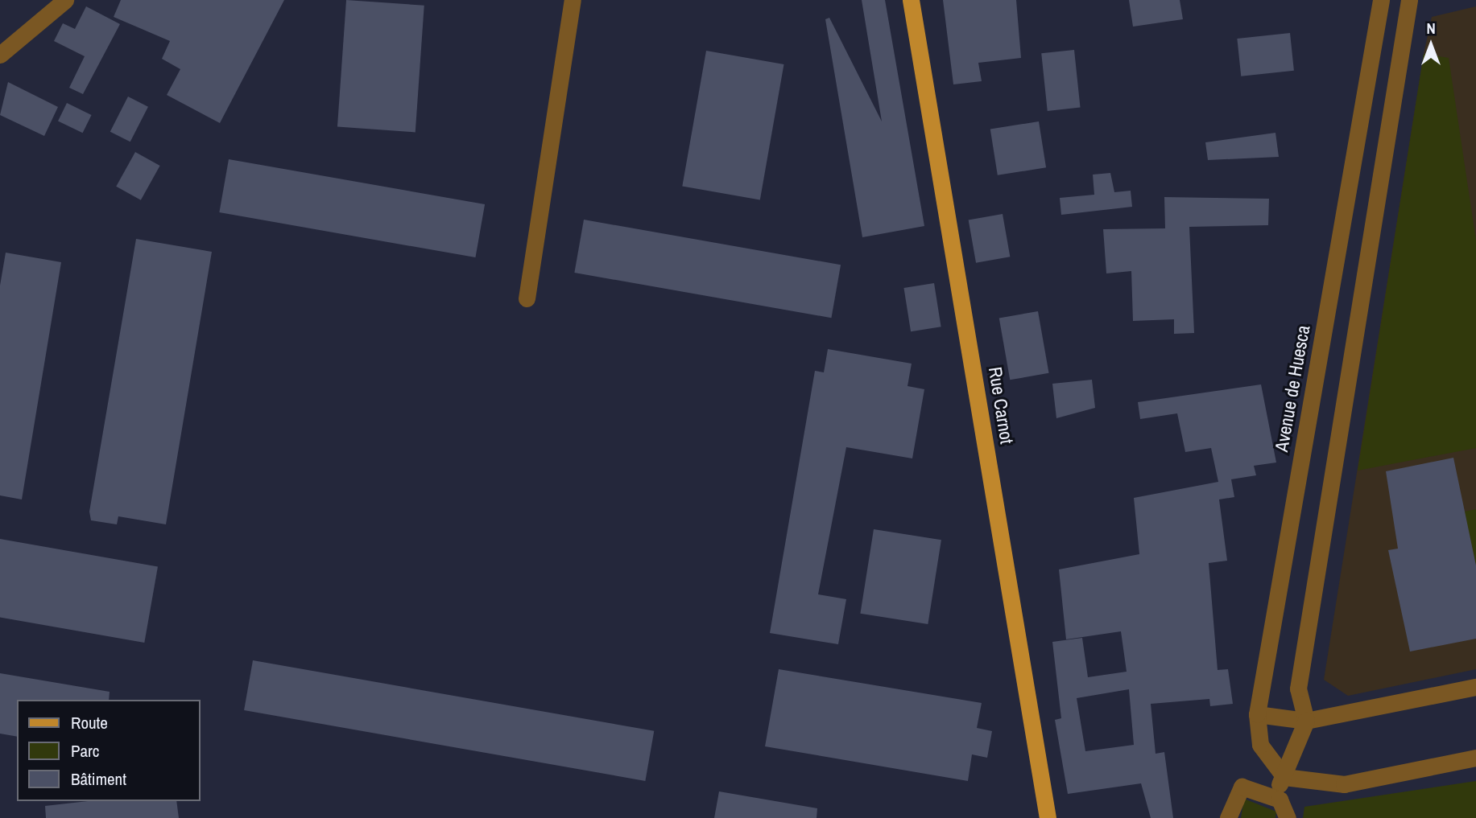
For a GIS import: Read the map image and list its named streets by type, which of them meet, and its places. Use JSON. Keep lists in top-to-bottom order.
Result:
{
  "streets": {
    "main road": ["Rue Carnot"],
    "street": ["Avenue de Huesca"]
  },
  "legend": ["Route", "Parc", "Bâtiment"],
  "north": "top"
}
